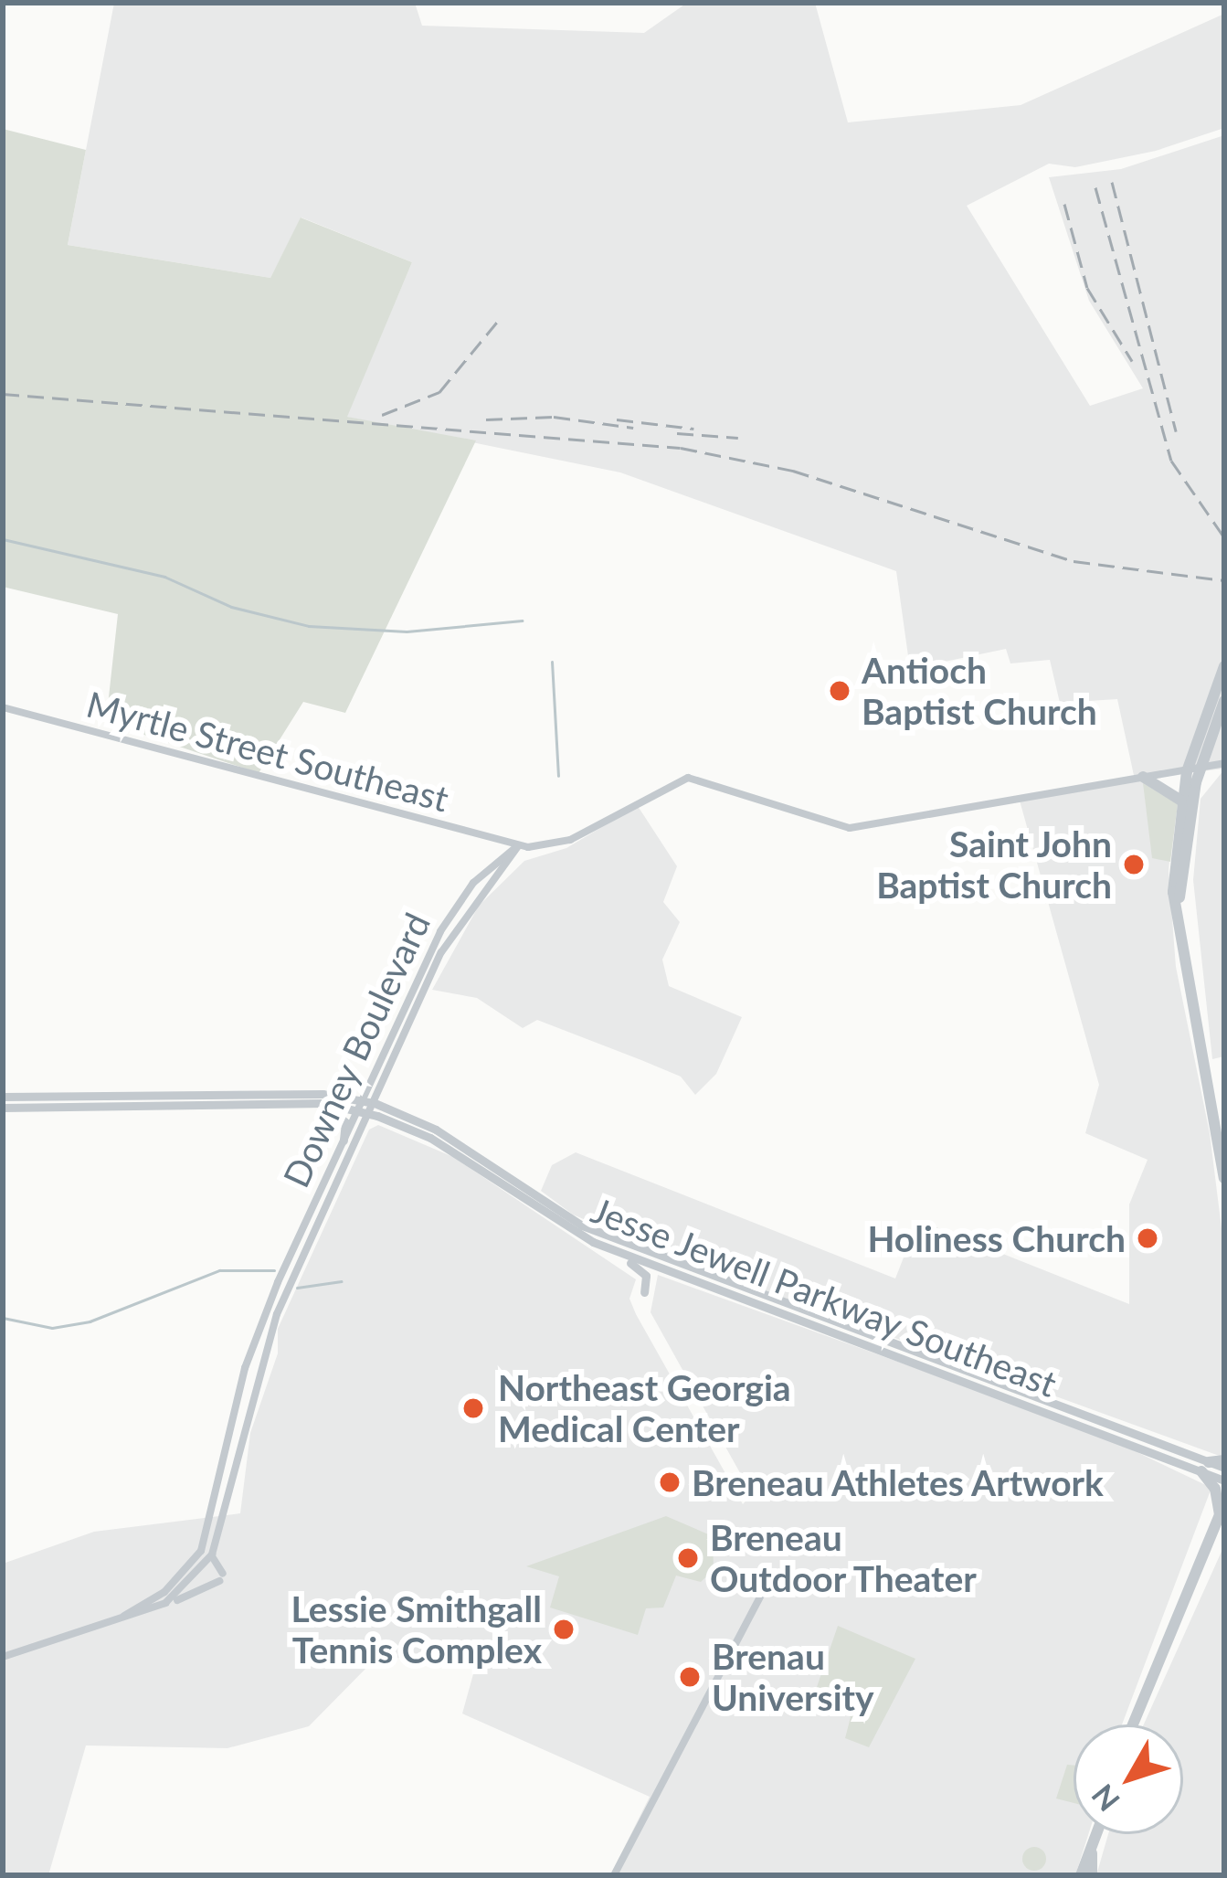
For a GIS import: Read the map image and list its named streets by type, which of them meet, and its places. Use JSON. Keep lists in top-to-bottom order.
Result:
{
  "streets": {
    "main road": ["Myrtle Street Southeast", "Downey Boulevard", "Jesse Jewell Parkway Southeast"]
  },
  "crossings": [
    ["Myrtle Street Southeast", "Downey Boulevard"],
    ["Downey Boulevard", "Jesse Jewell Parkway Southeast"]
  ],
  "places": [
    "Antioch Baptist Church",
    "Saint John Baptist Church",
    "Holiness Church",
    "Northeast Georgia Medical Center",
    "Breneau Athletes Artwork",
    "Breneau Outdoor Theater",
    "Lessie Smithgall Tennis Complex",
    "Brenau University"
  ],
  "north": "bottom left"
}
